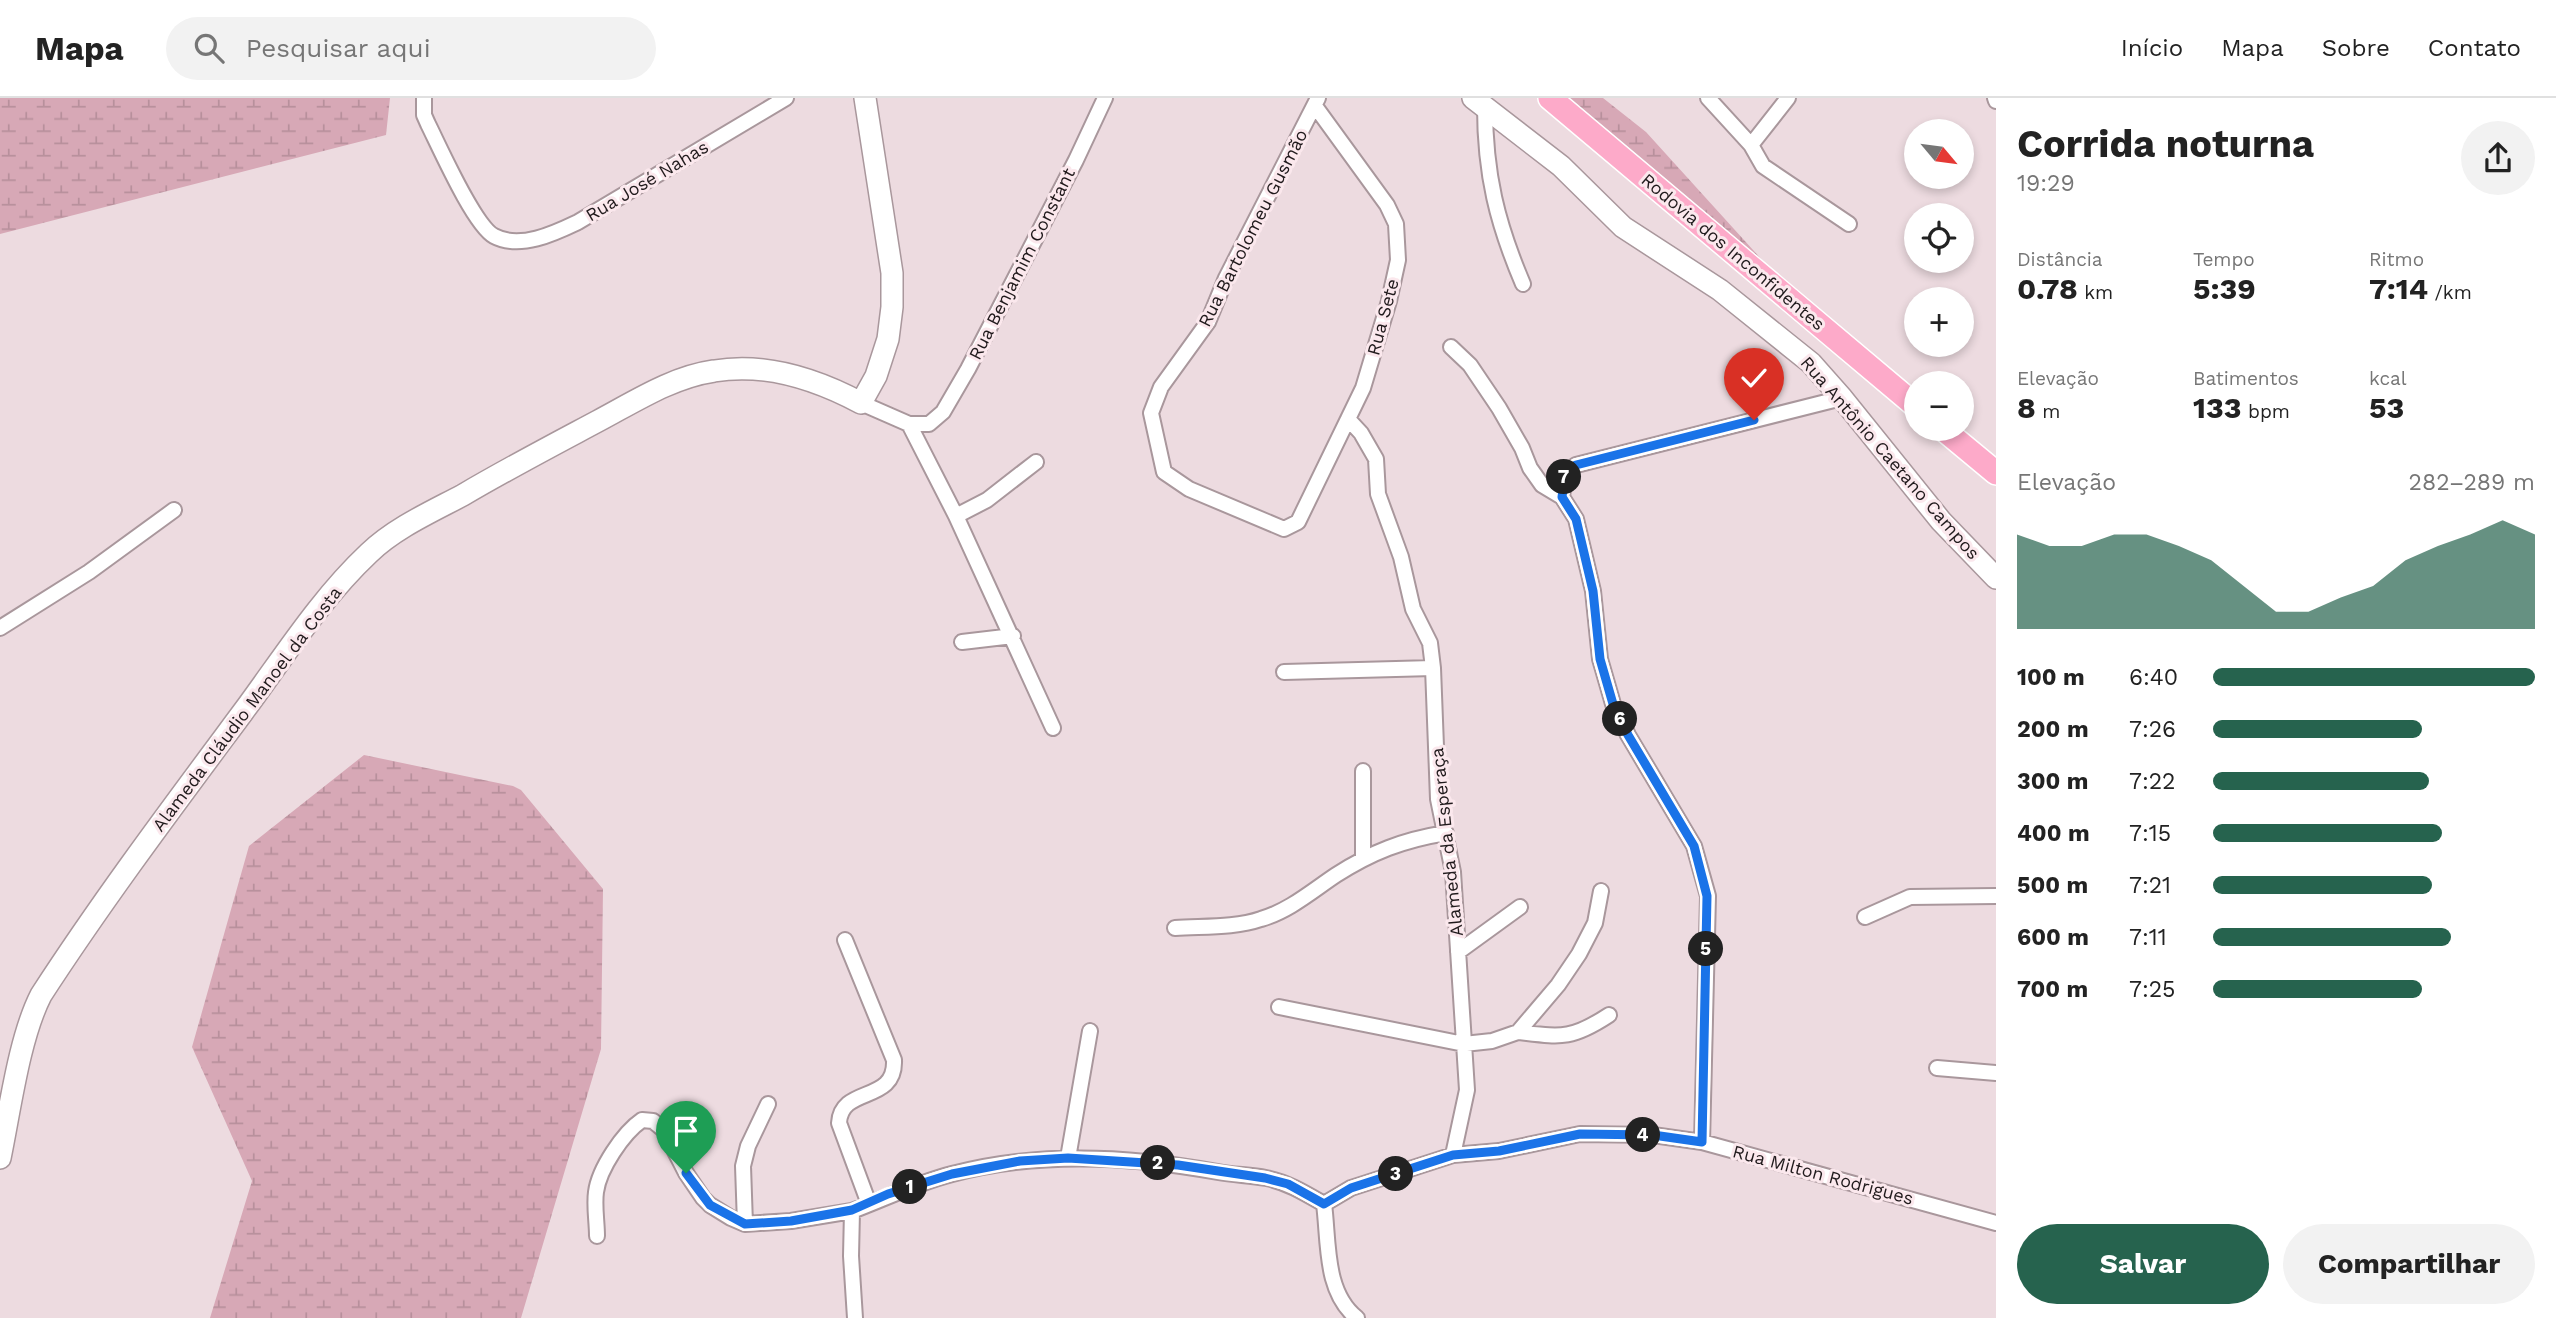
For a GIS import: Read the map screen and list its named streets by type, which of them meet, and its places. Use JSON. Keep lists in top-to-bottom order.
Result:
{
  "streets": {
    "main road": ["Rodovia dos Inconfidentes"],
    "street": [
      "Rua José Nahas",
      "Rua Bartolomeu Gusmão",
      "Rua Benjamim Constant",
      "Rua Sete",
      "Rua Antônio Caetano Campos",
      "Alameda Cláudio Manoel da Costa",
      "Alameda da Esperaça",
      "Rua Milton Rodrigues"
    ]
  },
  "crossings": [
    ["Rua Bartolomeu Gusmão", "Rua Sete"],
    ["Rua Benjamim Constant", "Alameda Cláudio Manoel da Costa"],
    ["Rua Sete", "Alameda da Esperaça"],
    ["Alameda da Esperaça", "Rua Milton Rodrigues"]
  ],
  "north": "bottom right",
  "page": {
    "header": "Mapa",
    "search": "Pesquisar aqui",
    "nav": [
      "Início",
      "Mapa",
      "Sobre",
      "Contato"
    ],
    "heading": ["Corrida noturna", "19:29"],
    "map_buttons": ["+", "−"],
    "stats": [
      ["Distância", "0.78 km"],
      ["Tempo", "5:39"],
      ["Ritmo", "7:14 /km"],
      ["Elevação", "8 m"],
      ["Batimentos", "133 bpm"],
      ["kcal", "53"]
    ],
    "chart": ["Elevação", "282–289 m"],
    "pins": [
      "7",
      "6",
      "5",
      "4",
      "2",
      "3",
      "1"
    ],
    "list": [
      {
        "name": "100 m",
        "note": "6:40"
      },
      {
        "name": "200 m",
        "note": "7:26"
      },
      {
        "name": "300 m",
        "note": "7:22"
      },
      {
        "name": "400 m",
        "note": "7:15"
      },
      {
        "name": "500 m",
        "note": "7:21"
      },
      {
        "name": "600 m",
        "note": "7:11"
      },
      {
        "name": "700 m",
        "note": "7:25"
      }
    ],
    "buttons": ["Salvar", "Compartilhar"]
  }
}
